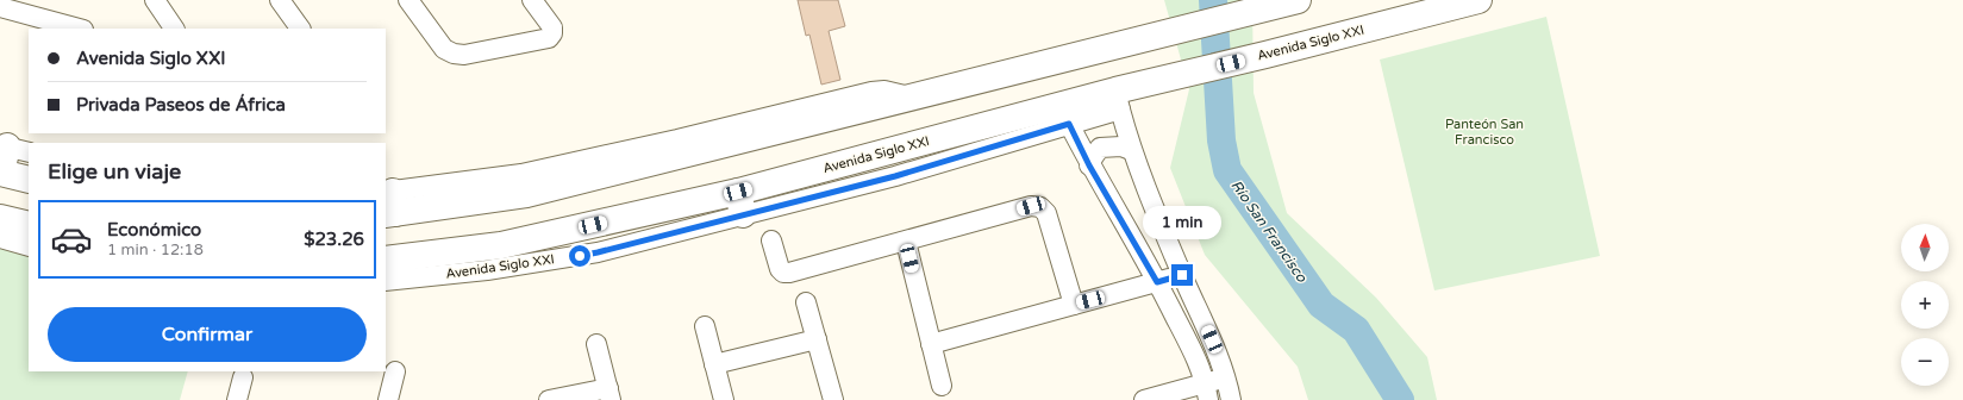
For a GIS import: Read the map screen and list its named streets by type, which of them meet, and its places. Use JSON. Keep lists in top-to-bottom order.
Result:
{
  "streets": {
    "highway": ["Avenida Siglo XXI"]
  },
  "water": ["Río San Francisco"],
  "parks": ["Panteón San Francisco"],
  "north": "top",
  "page": {
    "banner": ["Avenida Siglo XXI", "Privada Paseos de África"],
    "heading": "Elige un viaje",
    "list": [
      {
        "name": "Económico",
        "note": "1 min · 12:18",
        "value": "$23.26"
      }
    ],
    "bubble": "1 min",
    "map_buttons": ["+", "−"],
    "buttons": "Confirmar"
  }
}
